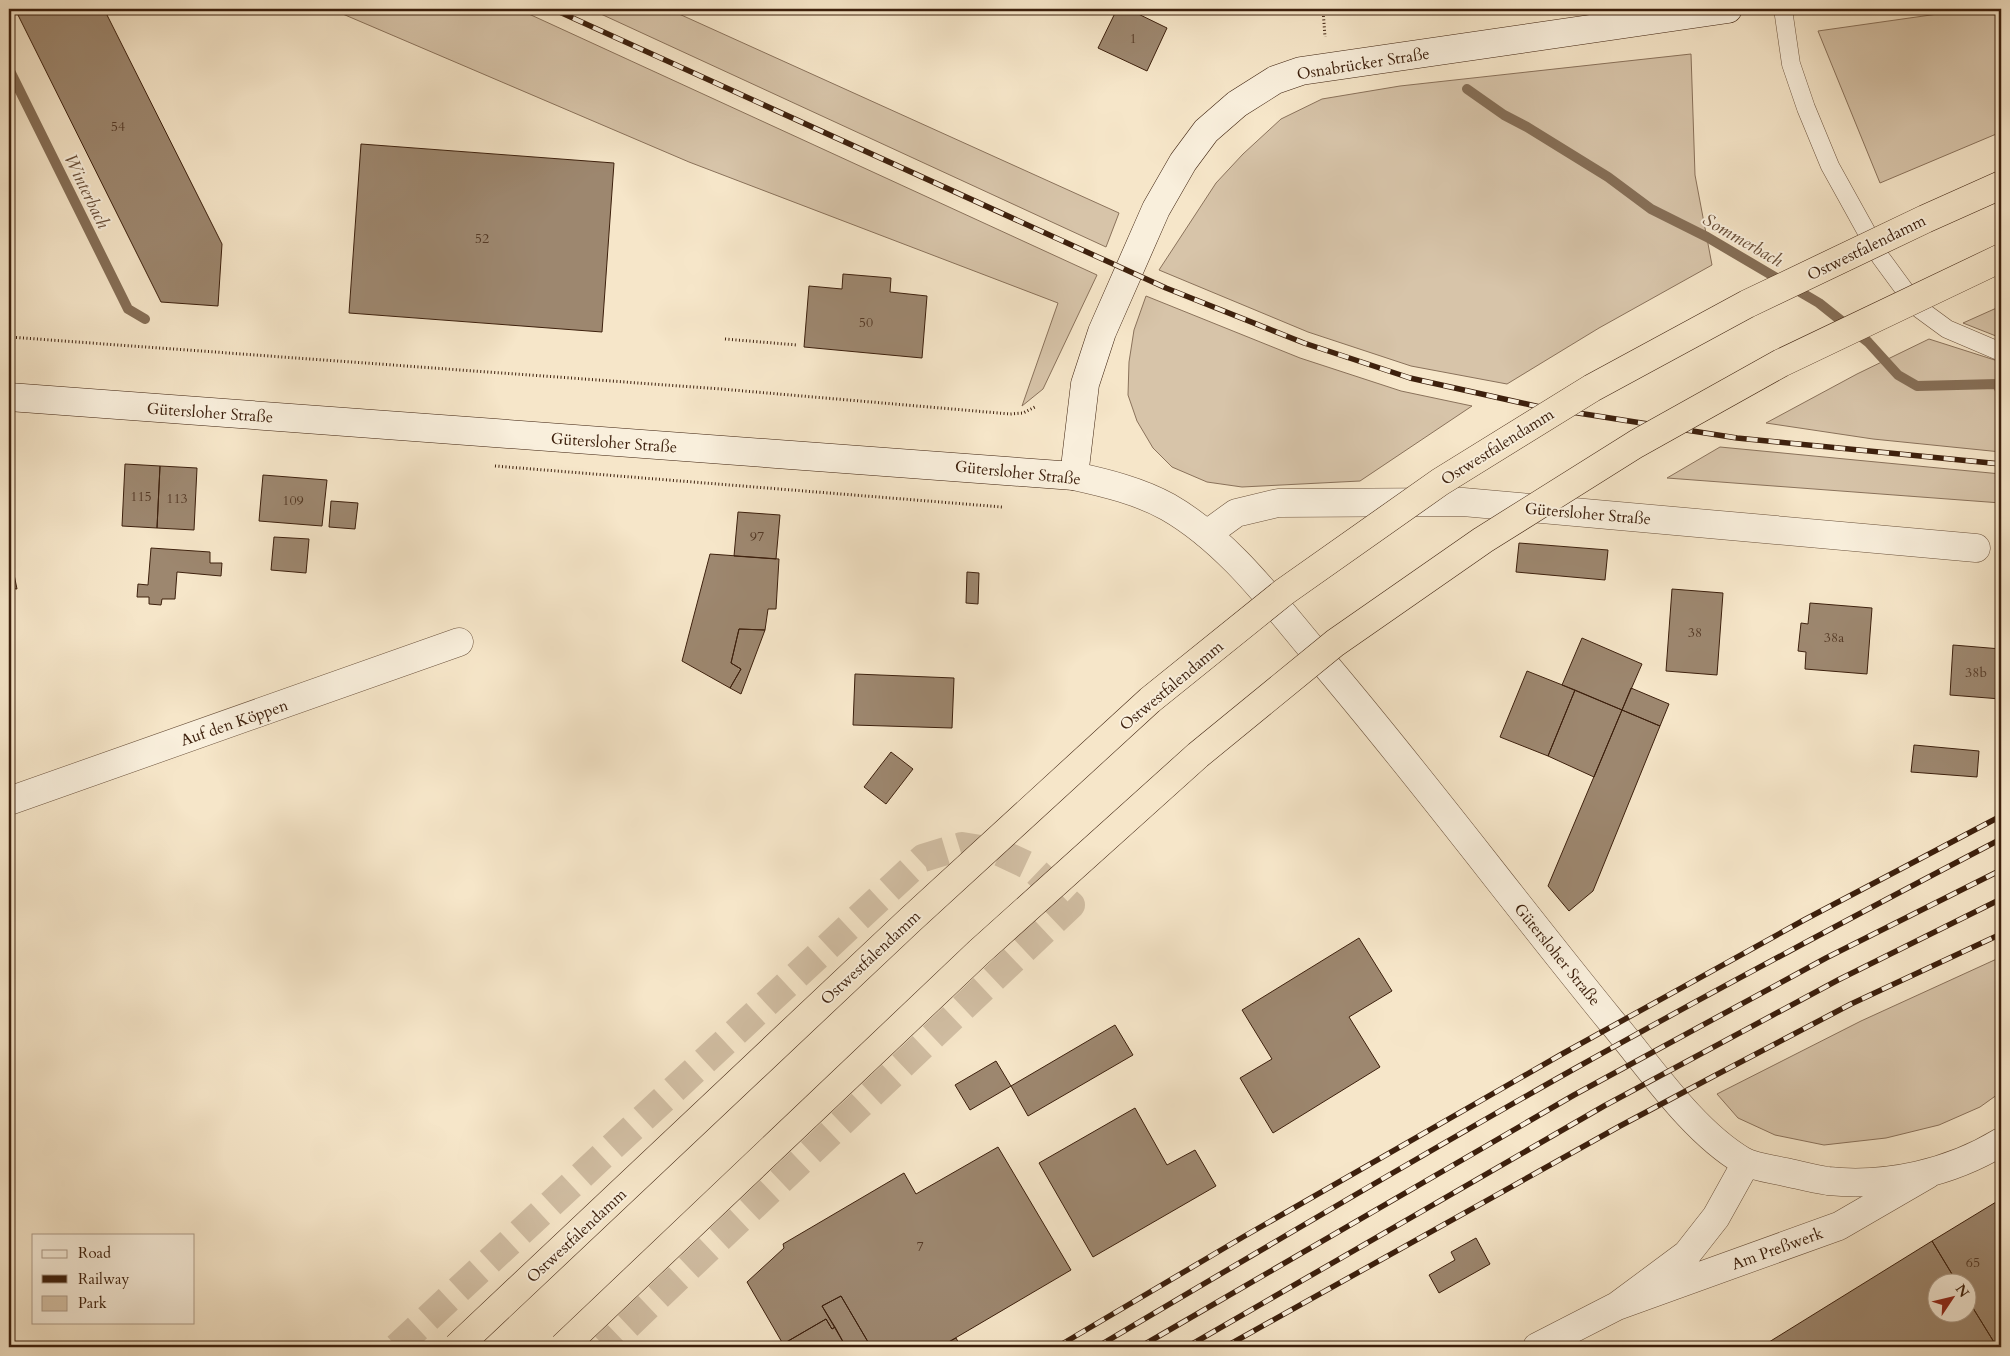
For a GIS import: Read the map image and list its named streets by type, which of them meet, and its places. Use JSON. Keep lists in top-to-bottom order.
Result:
{
  "streets": {
    "highway": ["Ostwestfalendamm"],
    "street": [
      "Osnabrücker Straße",
      "Gütersloher Straße",
      "Auf den Köppen",
      "Am Preßwerk"
    ]
  },
  "crossings": [
    ["Osnabrücker Straße", "Gütersloher Straße"],
    ["Gütersloher Straße", "Am Preßwerk"]
  ],
  "water": ["Winterbach", "Sommerbach"],
  "house_numbers": [
    "1",
    "54",
    "52",
    "50",
    "115",
    "113",
    "109",
    "97",
    "38",
    "38a",
    "38b",
    "7",
    "65"
  ],
  "legend": ["Road", "Railway", "Park"],
  "north": "top right"
}
